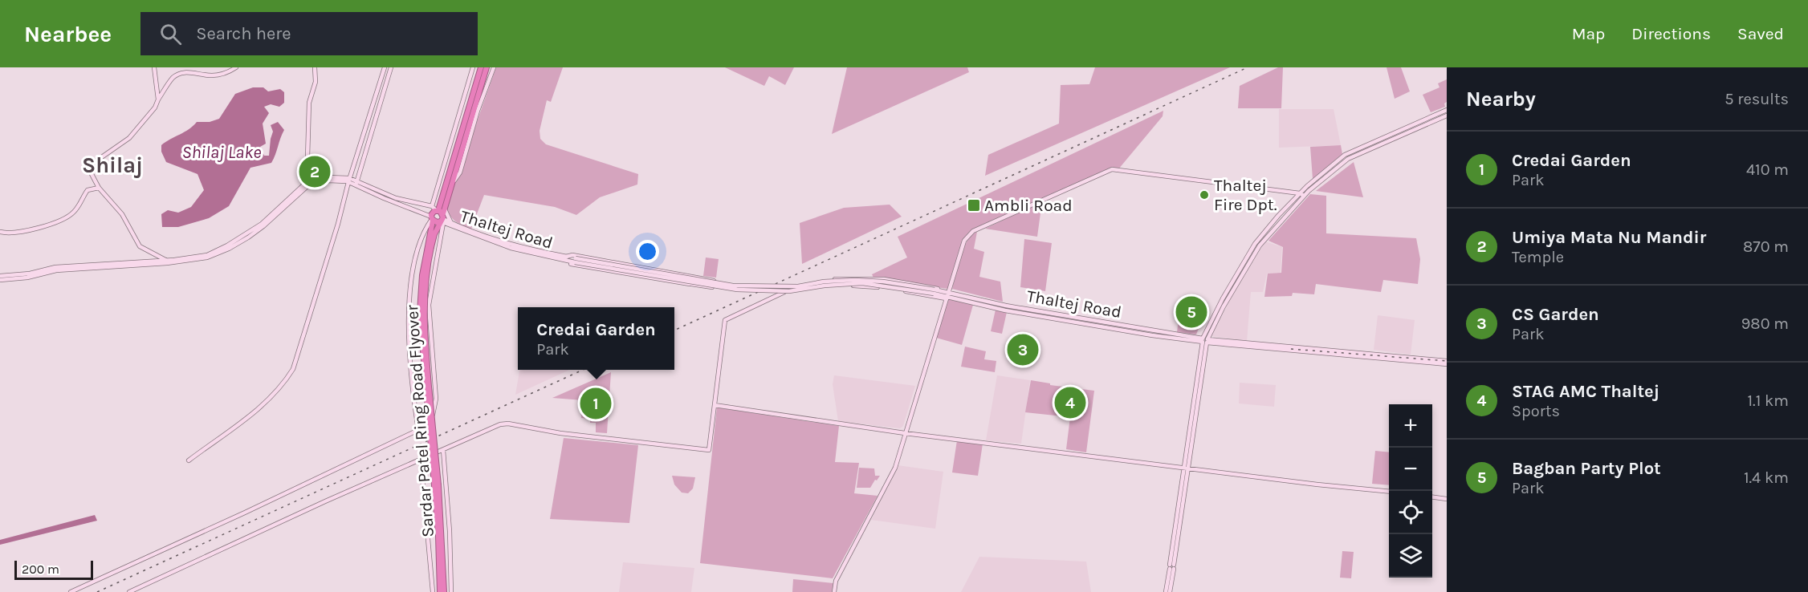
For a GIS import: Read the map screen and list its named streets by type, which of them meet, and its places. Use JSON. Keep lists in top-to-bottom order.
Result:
{
  "streets": {
    "highway": ["Sardar Patel Ring Road Flyover"],
    "street": ["Thaltej Road"]
  },
  "crossings": [
    ["Thaltej Road", "Sardar Patel Ring Road Flyover"]
  ],
  "districts": ["Shilaj"],
  "water": ["Shilaj Lake"],
  "places": {
    "other": ["Thaltej Fire Dpt."],
    "transit": ["Ambli Road"]
  },
  "scale_bar": "200 m",
  "page": {
    "header": "Nearbee",
    "search": "Search here",
    "nav": ["Map", "Directions", "Saved"],
    "heading": ["Nearby", "5 results"],
    "list": [
      {
        "mark": "1",
        "name": "Credai Garden",
        "note": "Park",
        "value": "410 m"
      },
      {
        "mark": "2",
        "name": "Umiya Mata Nu Mandir",
        "note": "Temple",
        "value": "870 m"
      },
      {
        "mark": "3",
        "name": "CS Garden",
        "note": "Park",
        "value": "980 m"
      },
      {
        "mark": "4",
        "name": "STAG AMC Thaltej",
        "note": "Sports",
        "value": "1.1 km"
      },
      {
        "mark": "5",
        "name": "Bagban Party Plot",
        "note": "Park",
        "value": "1.4 km"
      }
    ],
    "pins": [
      "2",
      "5",
      "3",
      "4",
      "1"
    ],
    "popup": ["Credai Garden", "Park"],
    "map_buttons": ["+", "−"],
    "scale": "200 m"
  }
}
